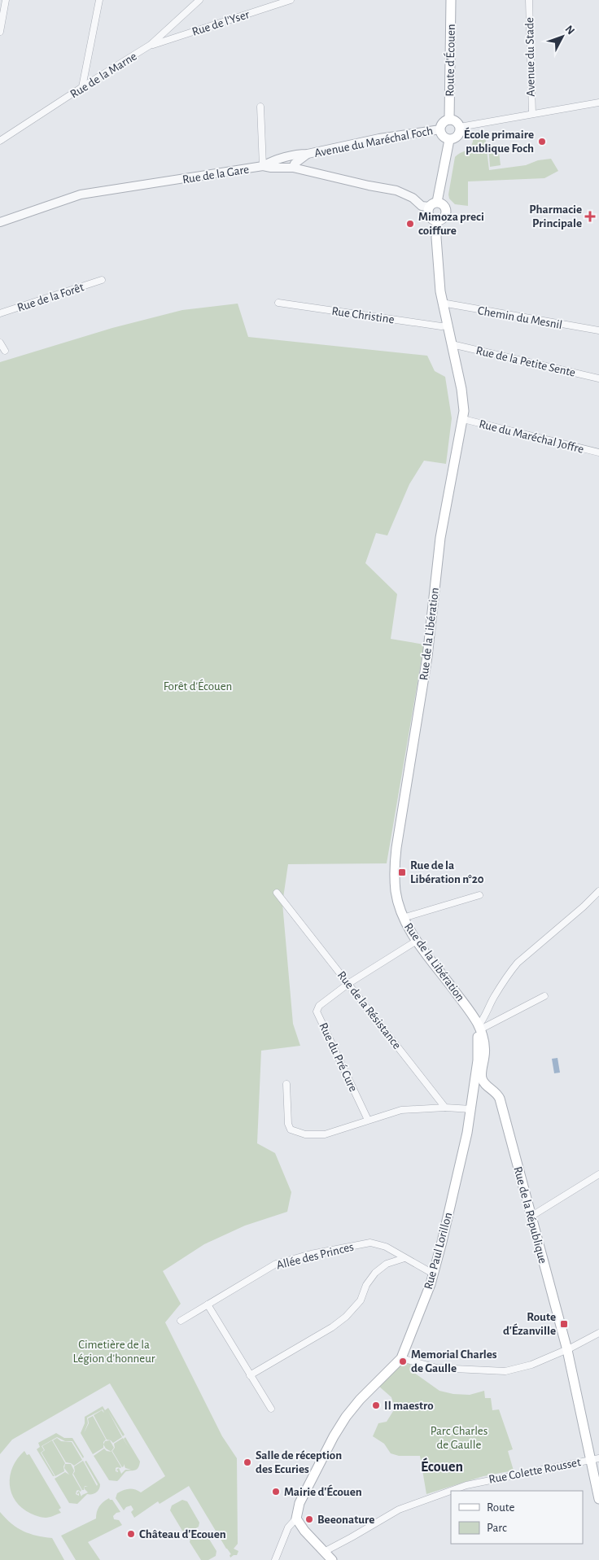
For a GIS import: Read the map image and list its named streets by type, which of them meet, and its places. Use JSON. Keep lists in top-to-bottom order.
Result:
{
  "streets": {
    "main road": [
      "Route d'Écouen",
      "Rue de la Libération",
      "Rue de la République",
      "Rue Paul Lorillon"
    ],
    "street": [
      "Rue de l'Yser",
      "Avenue du Stade",
      "Rue de la Marne",
      "Avenue du Maréchal Foch",
      "Rue de la Gare",
      "Rue de la Forêt",
      "Rue Christine",
      "Chemin du Mesnil",
      "Rue de la Petite Sente",
      "Rue du Maréchal Joffre",
      "Rue de la Résistance",
      "Rue du Pré Cure",
      "Allée des Princes",
      "Rue Colette Rousset"
    ]
  },
  "crossings": [
    ["Rue de l'Yser", "Rue de la Marne"],
    ["Route d'Écouen", "Avenue du Maréchal Foch"],
    ["Avenue du Maréchal Foch", "Rue de la Gare"],
    ["Rue de la Gare", "Rue de la Libération"],
    ["Rue Christine", "Rue de la Libération"],
    ["Chemin du Mesnil", "Rue de la Libération"],
    ["Rue de la Petite Sente", "Rue de la Libération"],
    ["Rue du Maréchal Joffre", "Rue de la Libération"],
    ["Rue de la Libération", "Rue Paul Lorillon"],
    ["Rue de la Résistance", "Rue du Pré Cure"],
    ["Rue de la République", "Rue Colette Rousset"],
    ["Rue Paul Lorillon", "Allée des Princes"]
  ],
  "districts": ["Écouen"],
  "parks": ["Forêt d'Écouen", "Cimetière de la Légion d'honneur", "Parc Charles de Gaulle"],
  "places": {
    "other": [
      "École primaire publique Foch",
      "Mimoza preci coiffure",
      "Memorial Charles de Gaulle",
      "Il maestro",
      "Salle de réception des Ecuries",
      "Mairie d'Écouen",
      "Beeonature",
      "Château d'Ecouen"
    ],
    "health": ["Pharmacie Principale"],
    "transit": ["Rue de la Libération n°20", "Route d'Ézanville"]
  },
  "legend": ["Route", "Parc"],
  "north": "top right"
}
